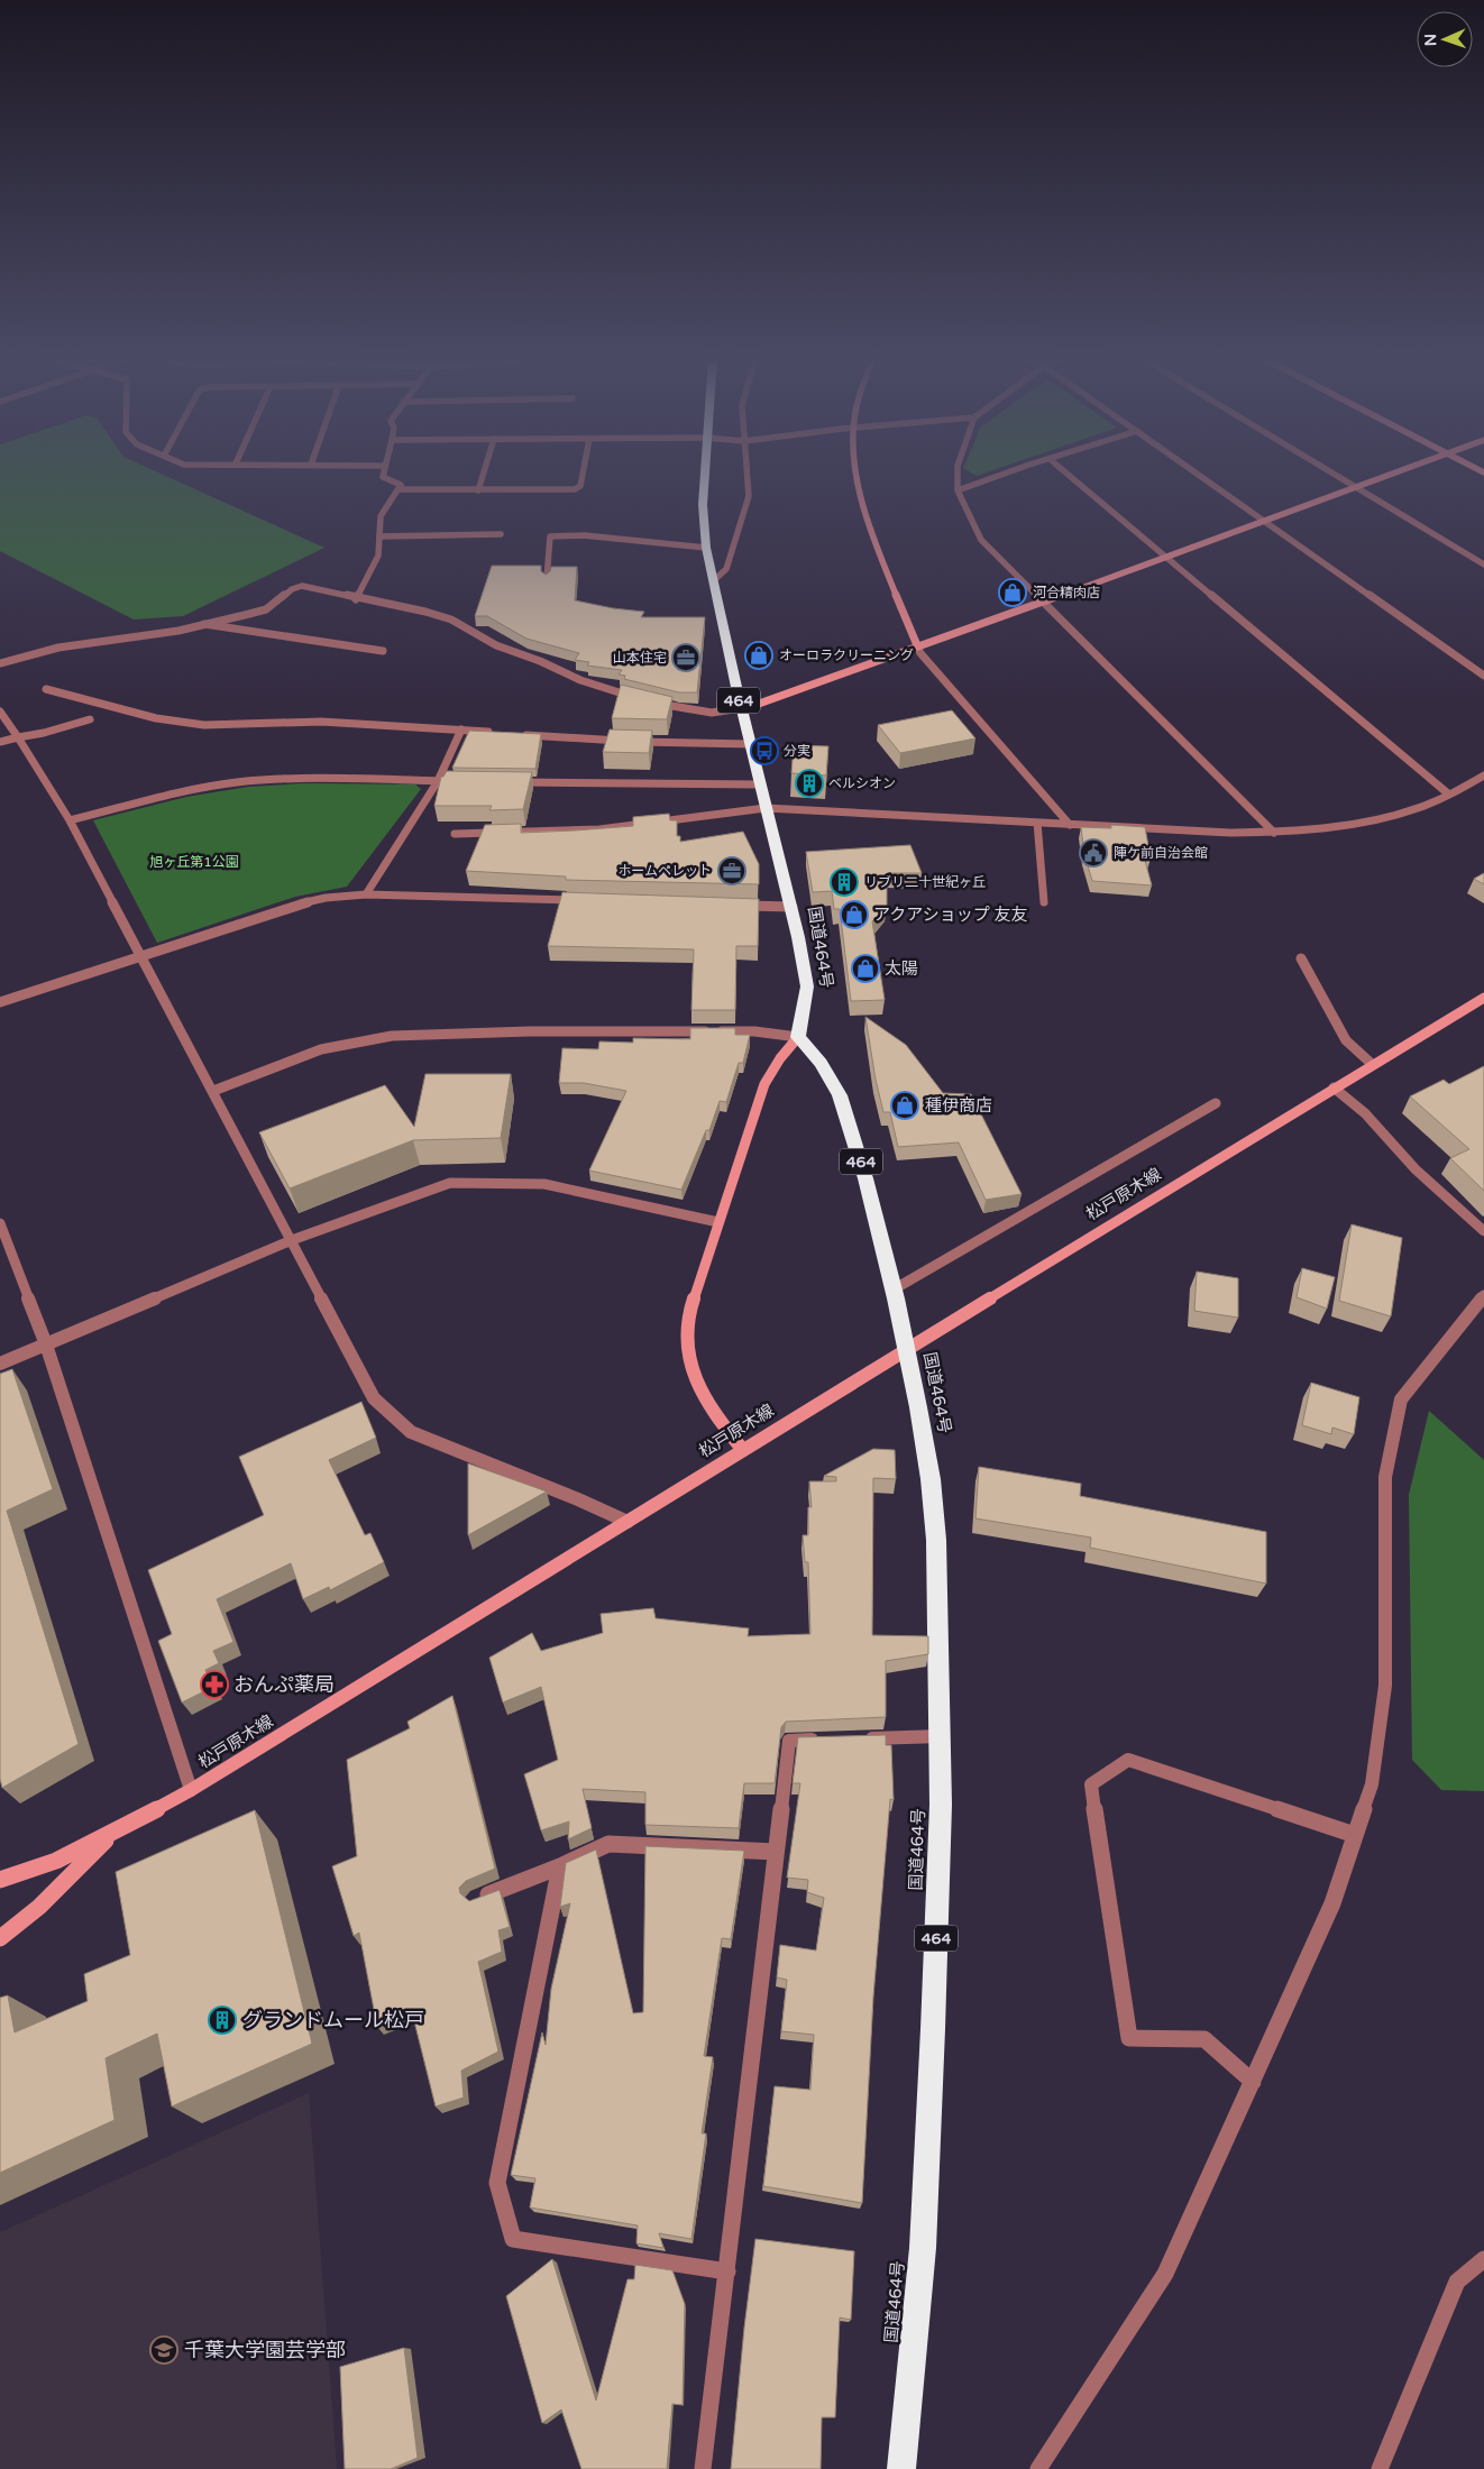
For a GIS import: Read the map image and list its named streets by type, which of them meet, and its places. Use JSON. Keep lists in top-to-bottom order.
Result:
{
  "streets": {
    "highway": ["464", "国道464号"],
    "street": ["松戸原木線"]
  },
  "parks": ["旭ヶ丘第1公園"],
  "places": {
    "shop": [
      "河合精肉店",
      "オーロラクリーニング",
      "アクアショップ 友友",
      "太陽",
      "種伊商店"
    ],
    "office": ["山本住宅", "ホームペレット"],
    "bus stop": ["分実"],
    "building": ["ベルシオン", "リブリ二十世紀ヶ丘", "グランドムール松戸"],
    "public building": ["陣ケ前自治会館"],
    "pharmacy": ["おんぷ薬局"],
    "school or university": ["千葉大学園芸学部"]
  },
  "north": "left"
}
